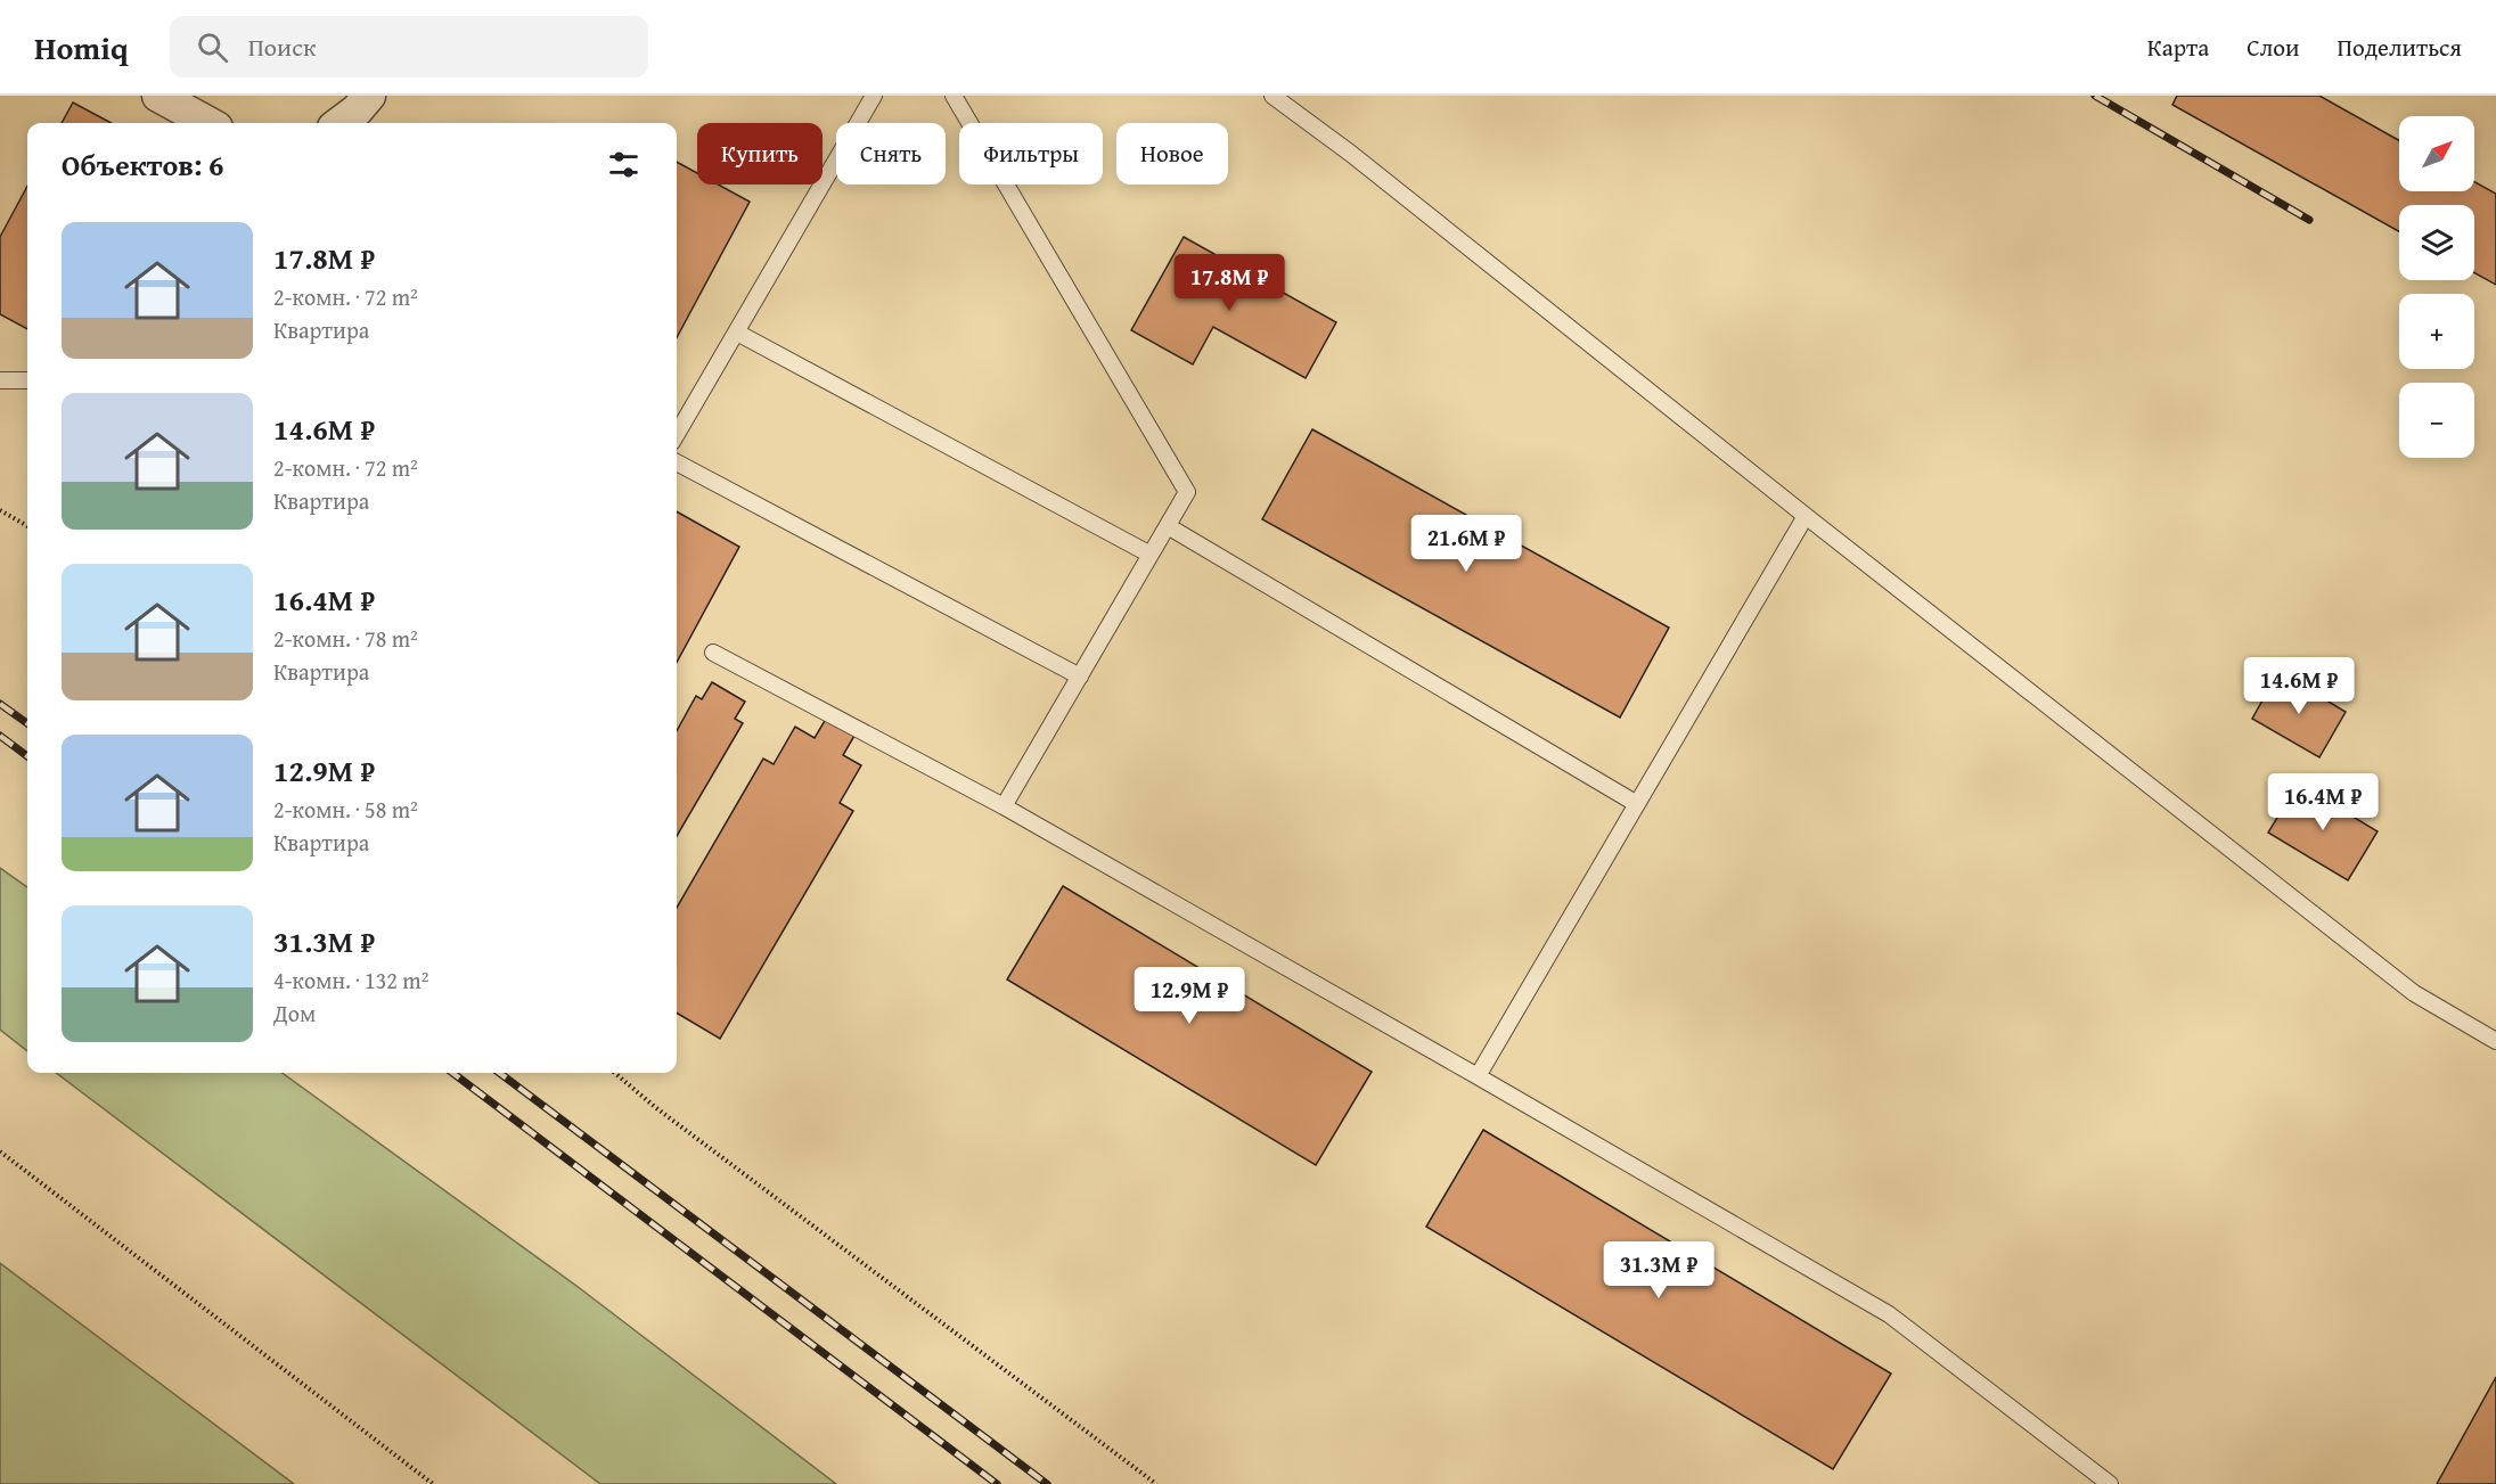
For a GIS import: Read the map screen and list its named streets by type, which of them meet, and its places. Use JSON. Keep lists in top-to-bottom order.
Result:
{
  "north": "top right",
  "page": {
    "header": "Homiq",
    "search": "Поиск",
    "nav": ["Карта", "Слои", "Поделиться"],
    "map_buttons": ["+", "−"],
    "chip": [
      "Купить",
      "Снять",
      "Фильтры",
      "Новое"
    ],
    "heading": "Объектов: 6",
    "list": [
      {
        "name": "17.8M ₽",
        "note": "2-комн. · 72 m² · Квартира"
      },
      {
        "name": "14.6M ₽",
        "note": "2-комн. · 72 m² · Квартира"
      },
      {
        "name": "16.4M ₽",
        "note": "2-комн. · 78 m² · Квартира"
      },
      {
        "name": "12.9M ₽",
        "note": "2-комн. · 58 m² · Квартира"
      },
      {
        "name": "31.3M ₽",
        "note": "4-комн. · 132 m² · Дом"
      }
    ],
    "price": [
      "17.8M ₽",
      "21.6M ₽",
      "14.6M ₽",
      "16.4M ₽",
      "12.9M ₽",
      "31.3M ₽"
    ]
  }
}
